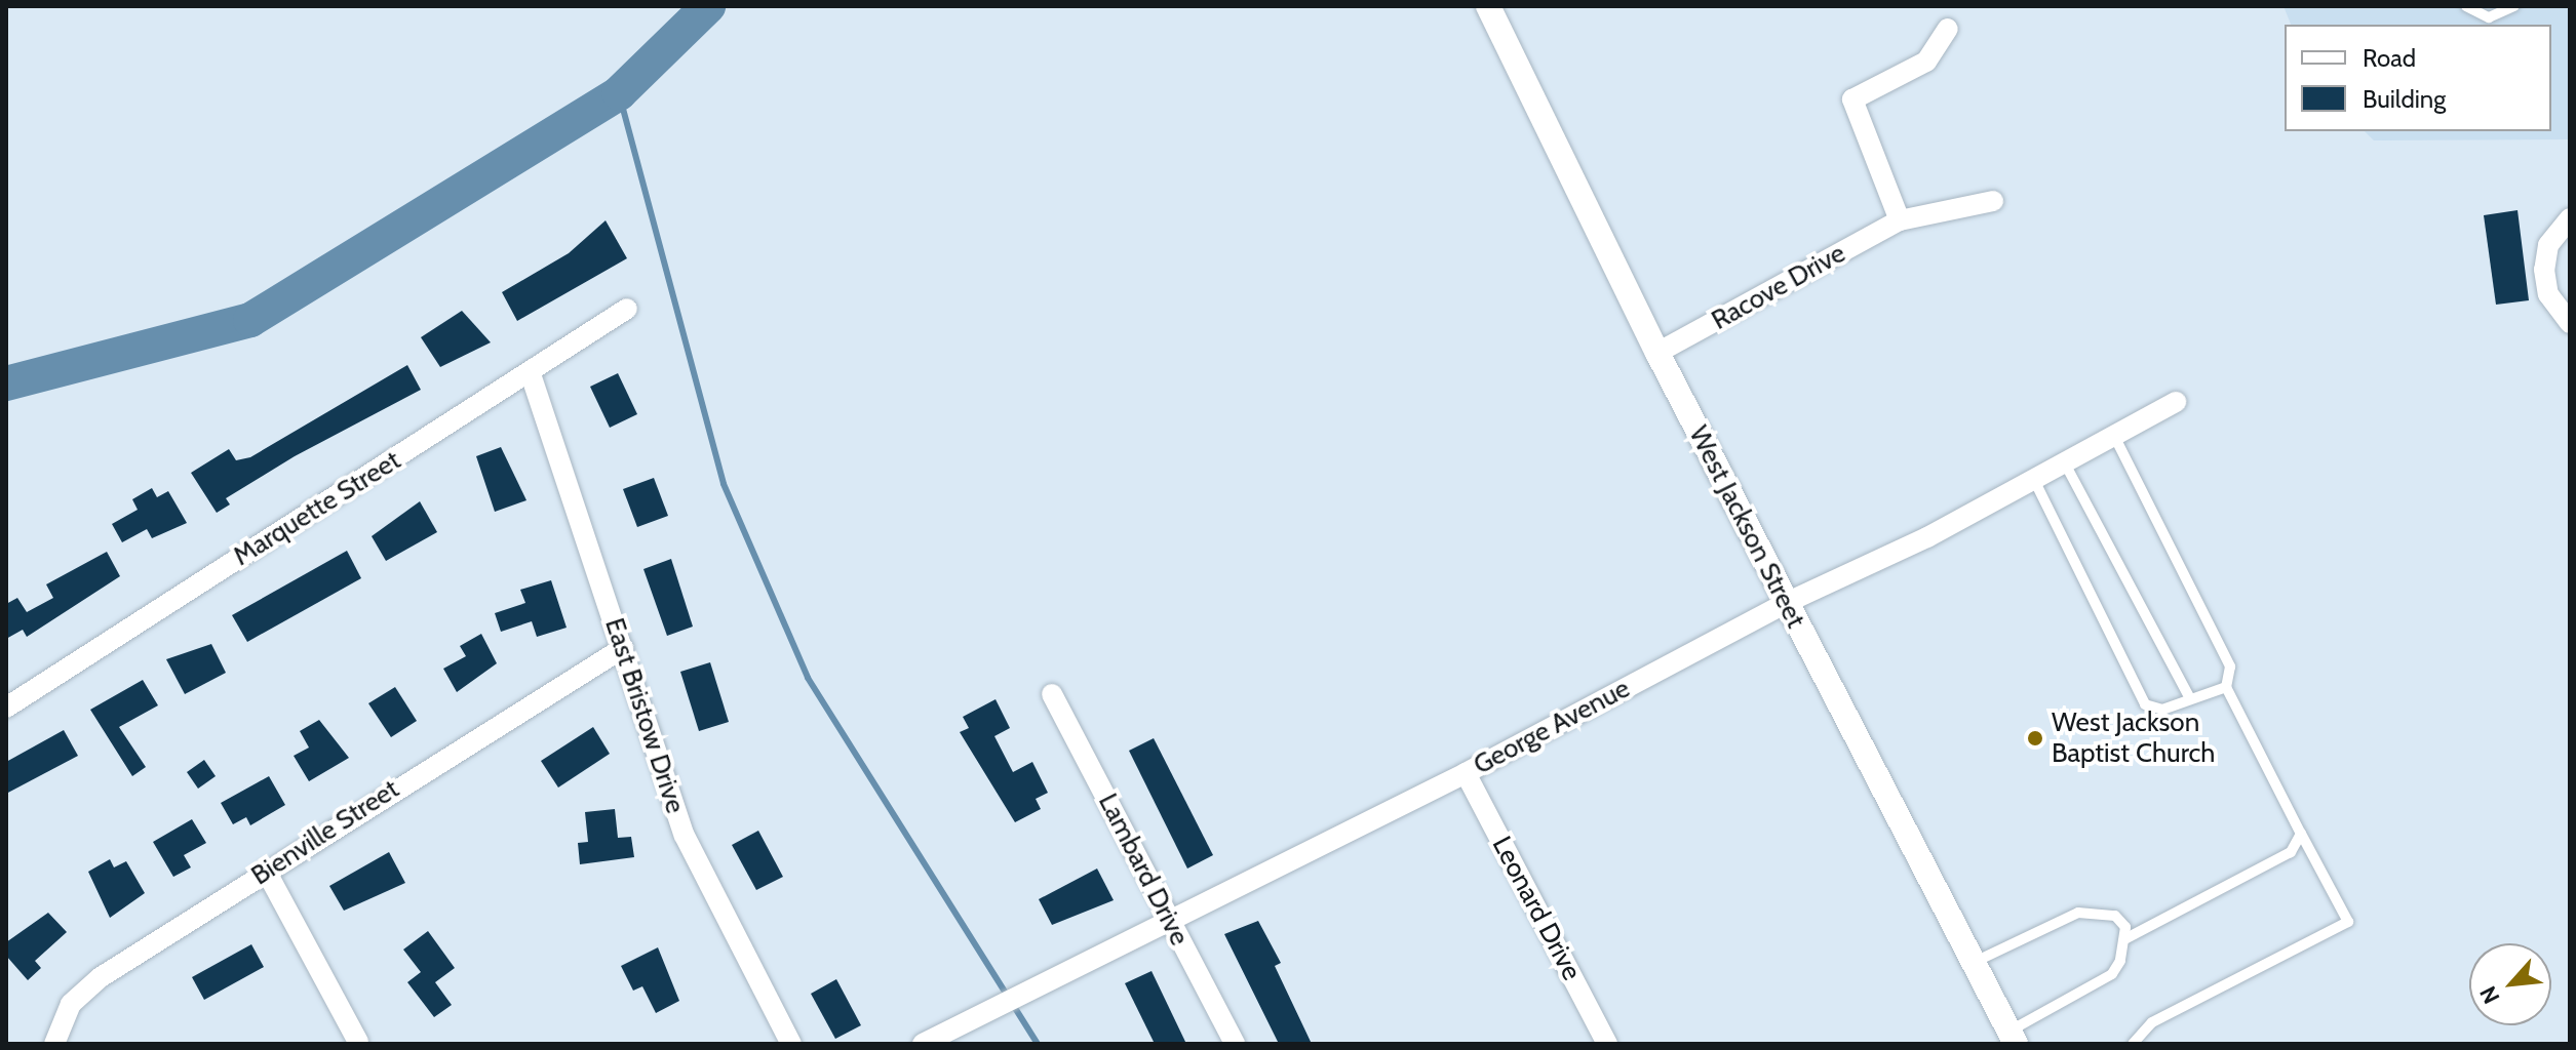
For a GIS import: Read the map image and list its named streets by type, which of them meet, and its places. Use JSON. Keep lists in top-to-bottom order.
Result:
{
  "streets": {
    "street": [
      "Racove Drive",
      "Marquette Street",
      "West Jackson Street",
      "East Bristow Drive",
      "George Avenue",
      "Bienville Street",
      "Lambard Drive",
      "Leonard Drive"
    ]
  },
  "crossings": [
    ["Racove Drive", "West Jackson Street"],
    ["Marquette Street", "East Bristow Drive"],
    ["West Jackson Street", "George Avenue"],
    ["East Bristow Drive", "Bienville Street"],
    ["George Avenue", "Lambard Drive"],
    ["George Avenue", "Leonard Drive"]
  ],
  "places": ["West Jackson Baptist Church"],
  "legend": ["Road", "Building"],
  "north": "bottom left"
}
